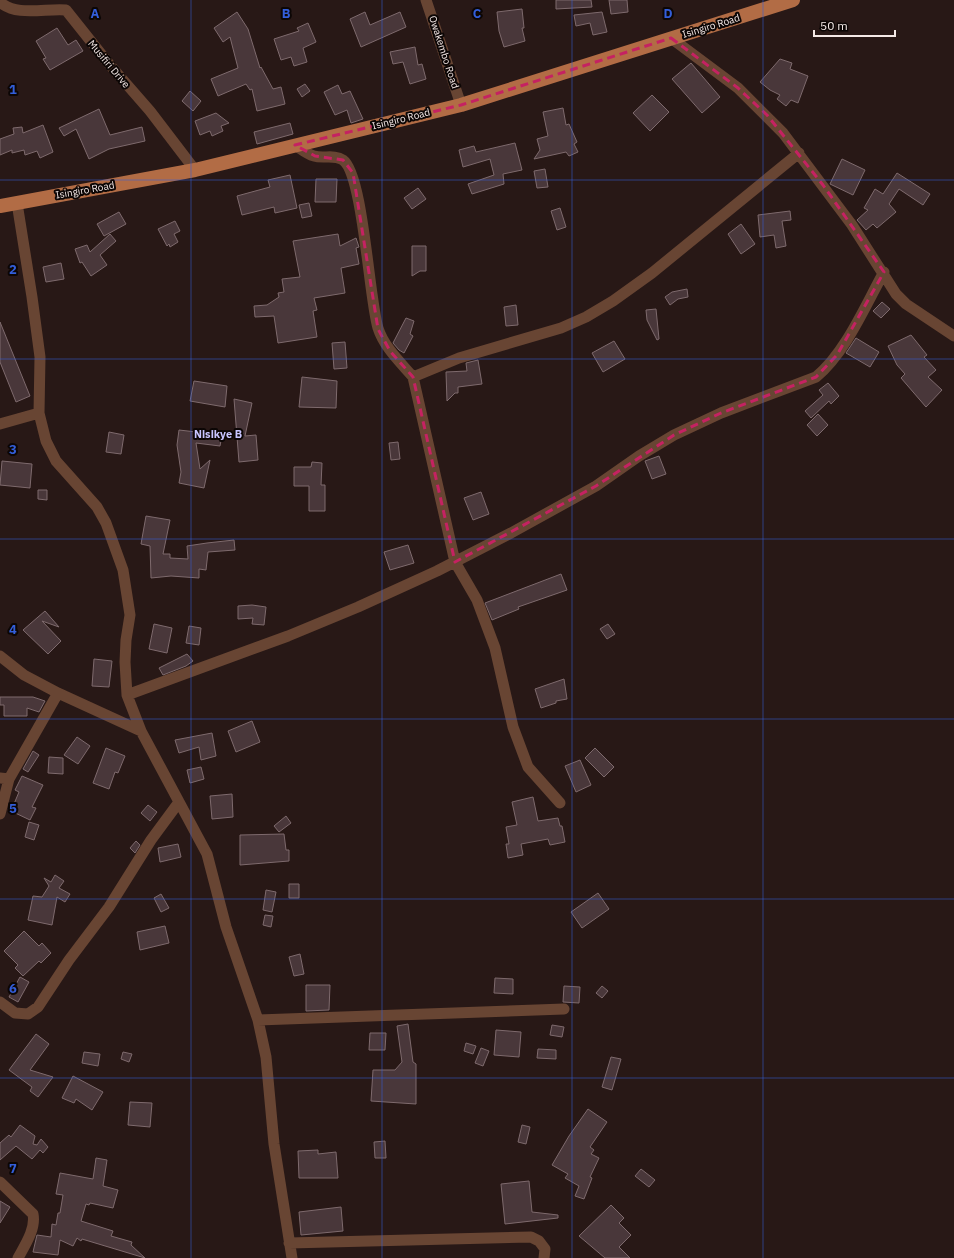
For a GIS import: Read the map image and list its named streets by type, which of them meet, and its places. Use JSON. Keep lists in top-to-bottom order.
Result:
{
  "streets": {
    "main road": ["Isingiro Road"],
    "street": ["Owakembo Road", "Musifiri Drive"]
  },
  "crossings": [
    ["Isingiro Road", "Owakembo Road"],
    ["Isingiro Road", "Musifiri Drive"]
  ],
  "districts": ["Nisikye B"],
  "scale_bar": "50 m",
  "grid": {
    "columns": [
      "A",
      "B",
      "C",
      "D"
    ],
    "rows": [
      "1",
      "2",
      "3",
      "4",
      "5",
      "6",
      "7"
    ]
  }
}
